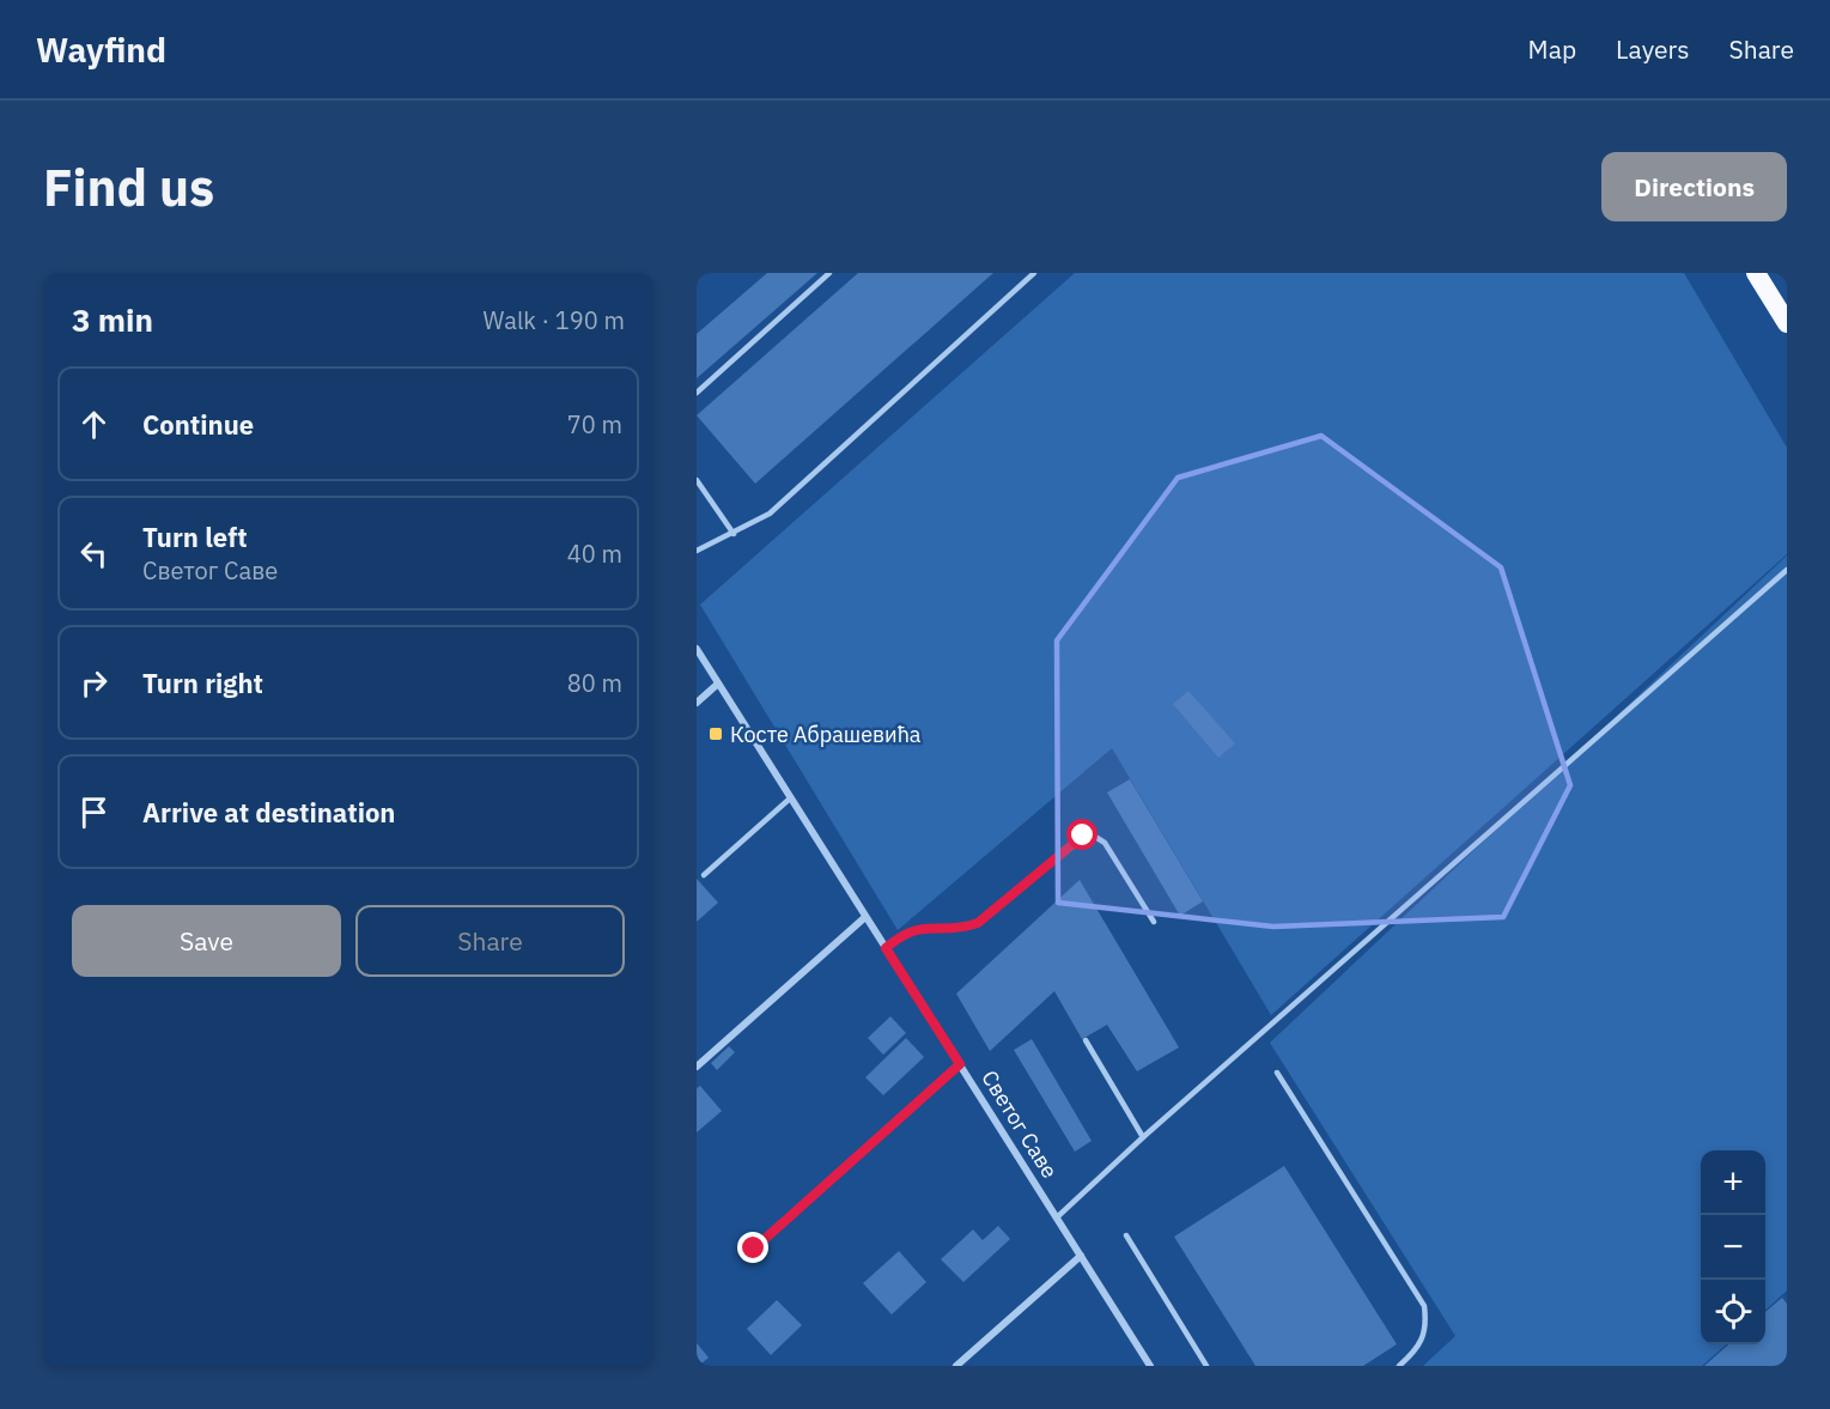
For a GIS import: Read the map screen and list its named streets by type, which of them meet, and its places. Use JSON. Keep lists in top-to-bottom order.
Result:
{
  "streets": {
    "street": ["Светог Саве"]
  },
  "places": {
    "transit": ["Косте Абрашевића"]
  },
  "page": {
    "header": "Wayfind",
    "nav": ["Map", "Layers", "Share"],
    "buttons": [
      "Directions",
      ["Save", "Share"]
    ],
    "title": "Find us",
    "heading": ["3 min", "Walk · 190 m"],
    "list": [
      ["Continue", "70 m"],
      ["Turn left", "Светог Саве", "40 m"],
      ["Turn right", "80 m"],
      "Arrive at destination"
    ],
    "map_buttons": ["+", "−"]
  }
}
